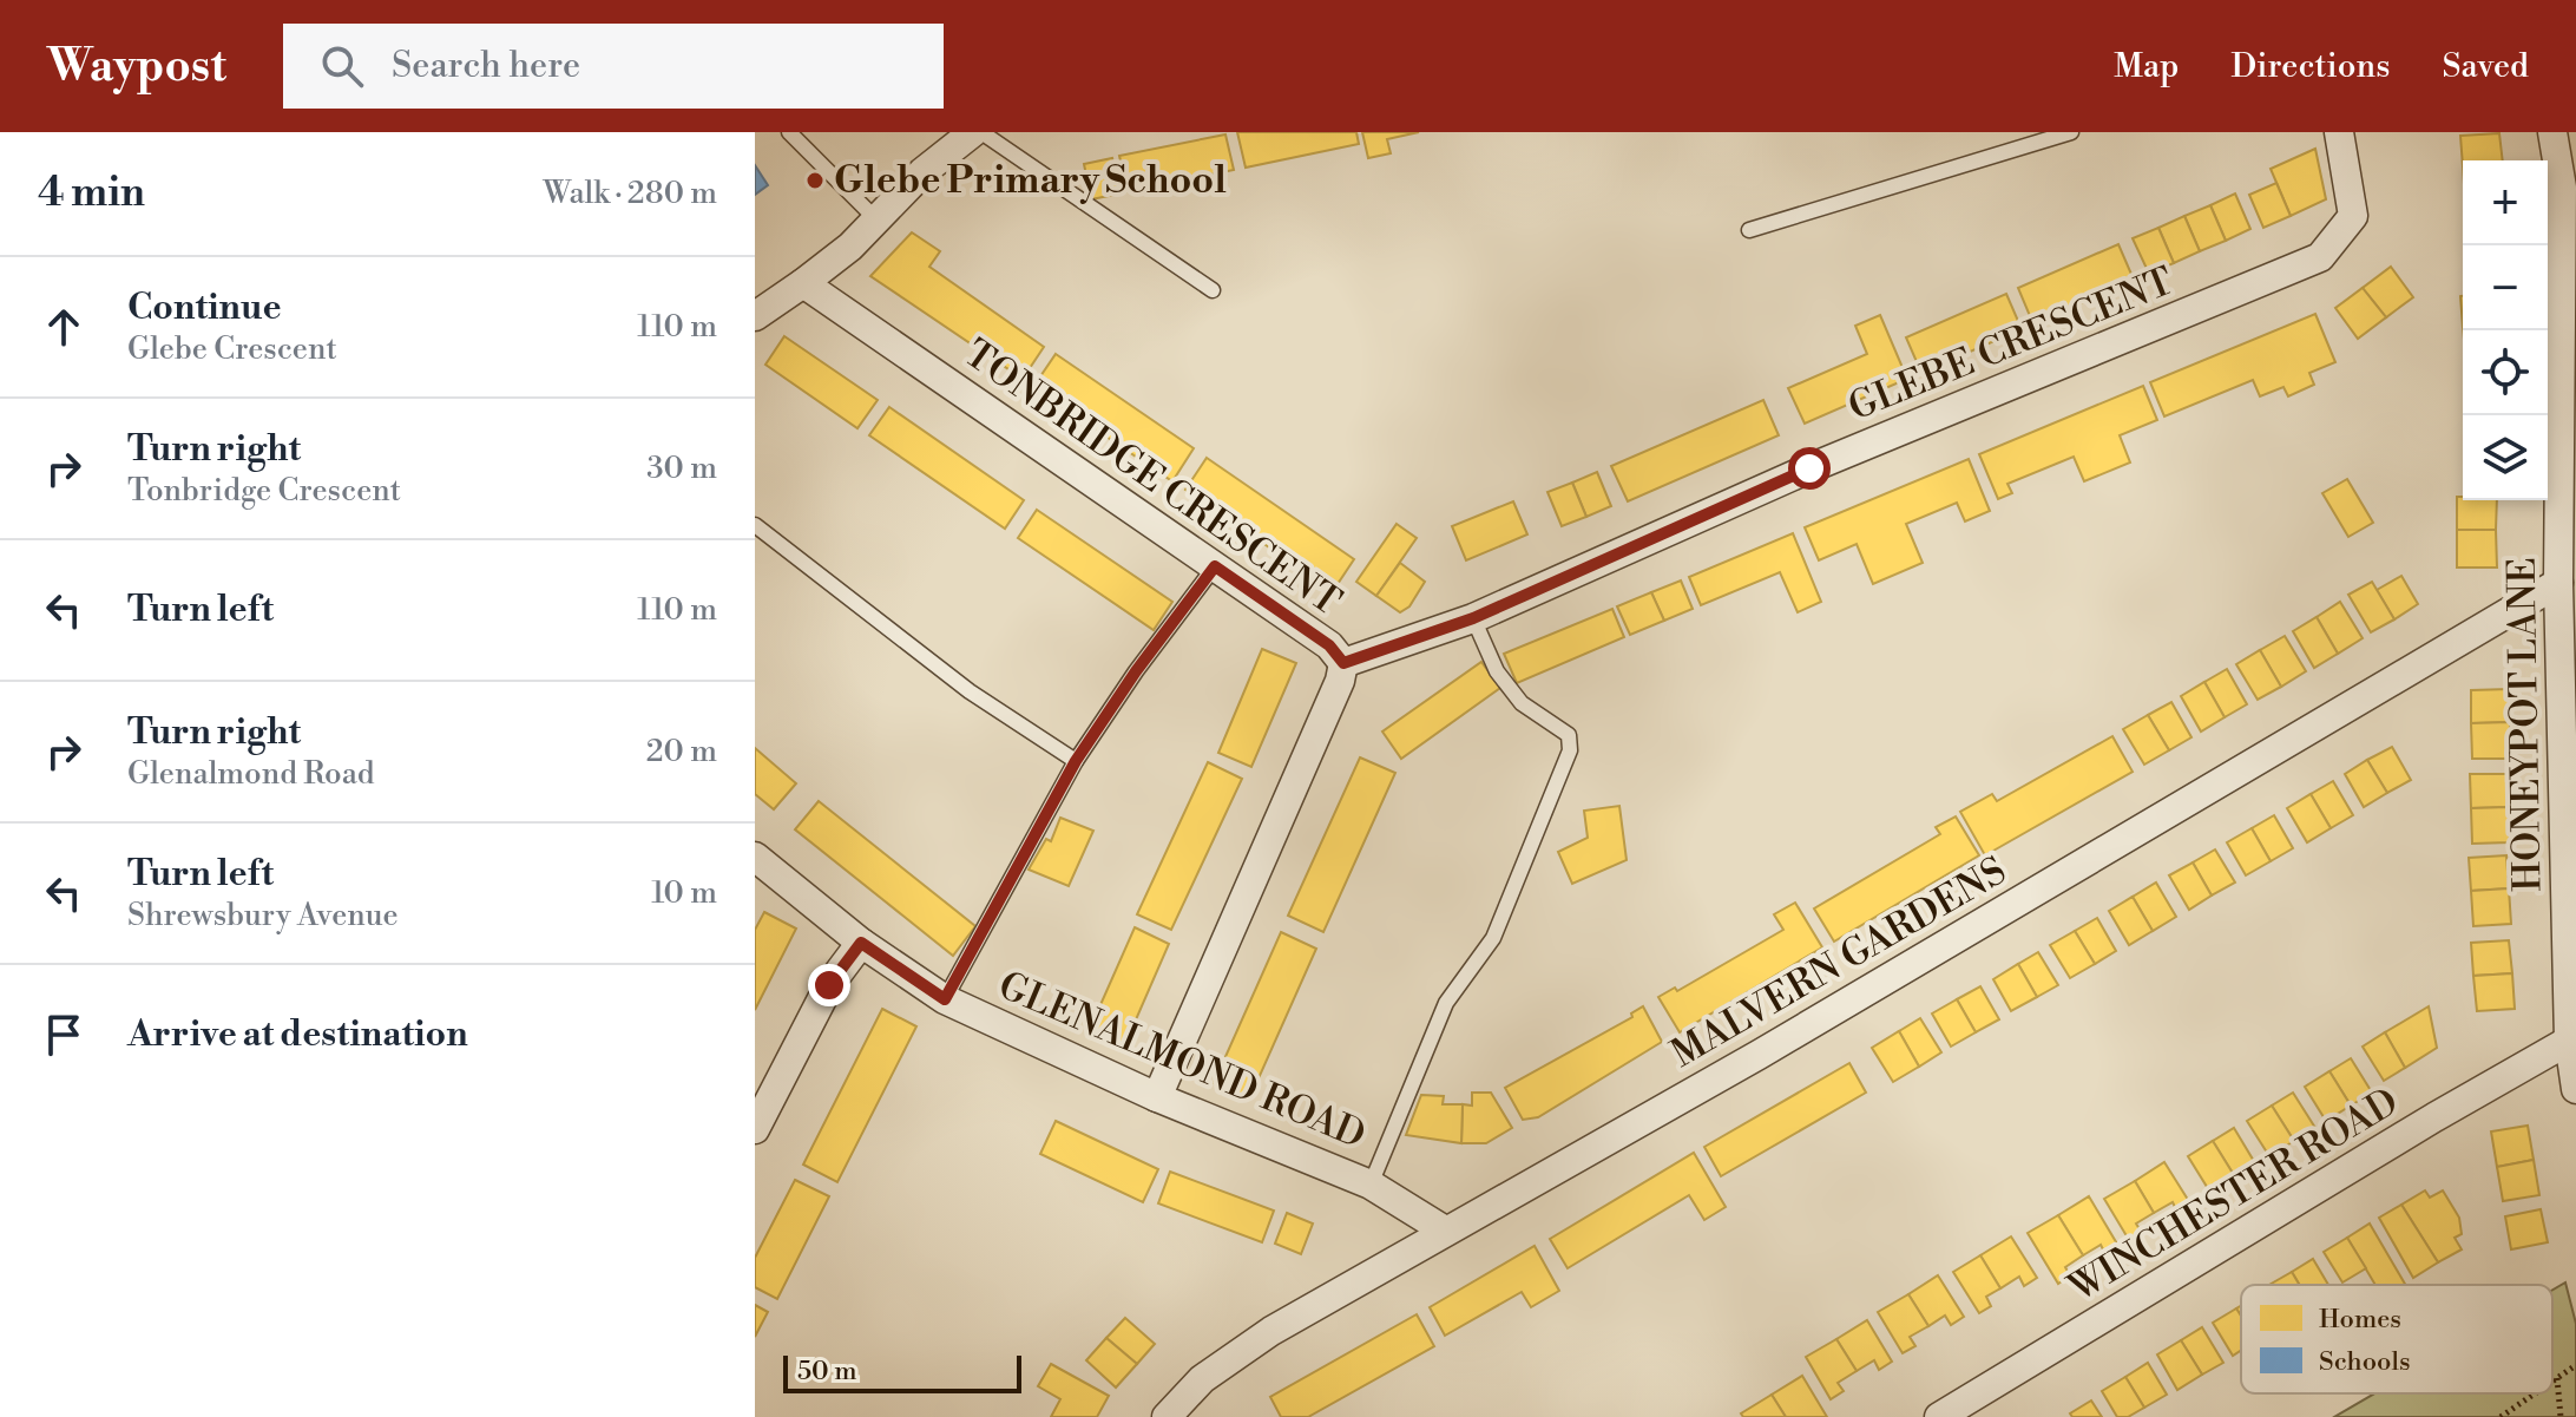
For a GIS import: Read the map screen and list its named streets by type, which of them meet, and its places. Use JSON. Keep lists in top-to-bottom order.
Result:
{
  "streets": {
    "street": [
      "GLEBE CRESCENT",
      "TONBRIDGE CRESCENT",
      "HONEYPOT LANE",
      "MALVERN GARDENS",
      "GLENALMOND ROAD",
      "WINCHESTER ROAD"
    ]
  },
  "crossings": [
    ["GLEBE CRESCENT", "TONBRIDGE CRESCENT"],
    ["TONBRIDGE CRESCENT", "GLENALMOND ROAD"],
    ["HONEYPOT LANE", "MALVERN GARDENS"],
    ["HONEYPOT LANE", "WINCHESTER ROAD"],
    ["MALVERN GARDENS", "GLENALMOND ROAD"]
  ],
  "places": ["Glebe Primary School"],
  "legend": ["Homes", "Schools"],
  "scale_bar": "50 m",
  "page": {
    "header": "Waypost",
    "search": "Search here",
    "nav": ["Map", "Directions", "Saved"],
    "heading": ["4 min", "Walk · 280 m"],
    "map_buttons": ["+", "−"],
    "list": [
      ["Continue", "Glebe Crescent", "110 m"],
      ["Turn right", "Tonbridge Crescent", "30 m"],
      ["Turn left", "110 m"],
      ["Turn right", "Glenalmond Road", "20 m"],
      ["Turn left", "Shrewsbury Avenue", "10 m"],
      "Arrive at destination"
    ],
    "scale": "50 m"
  }
}
